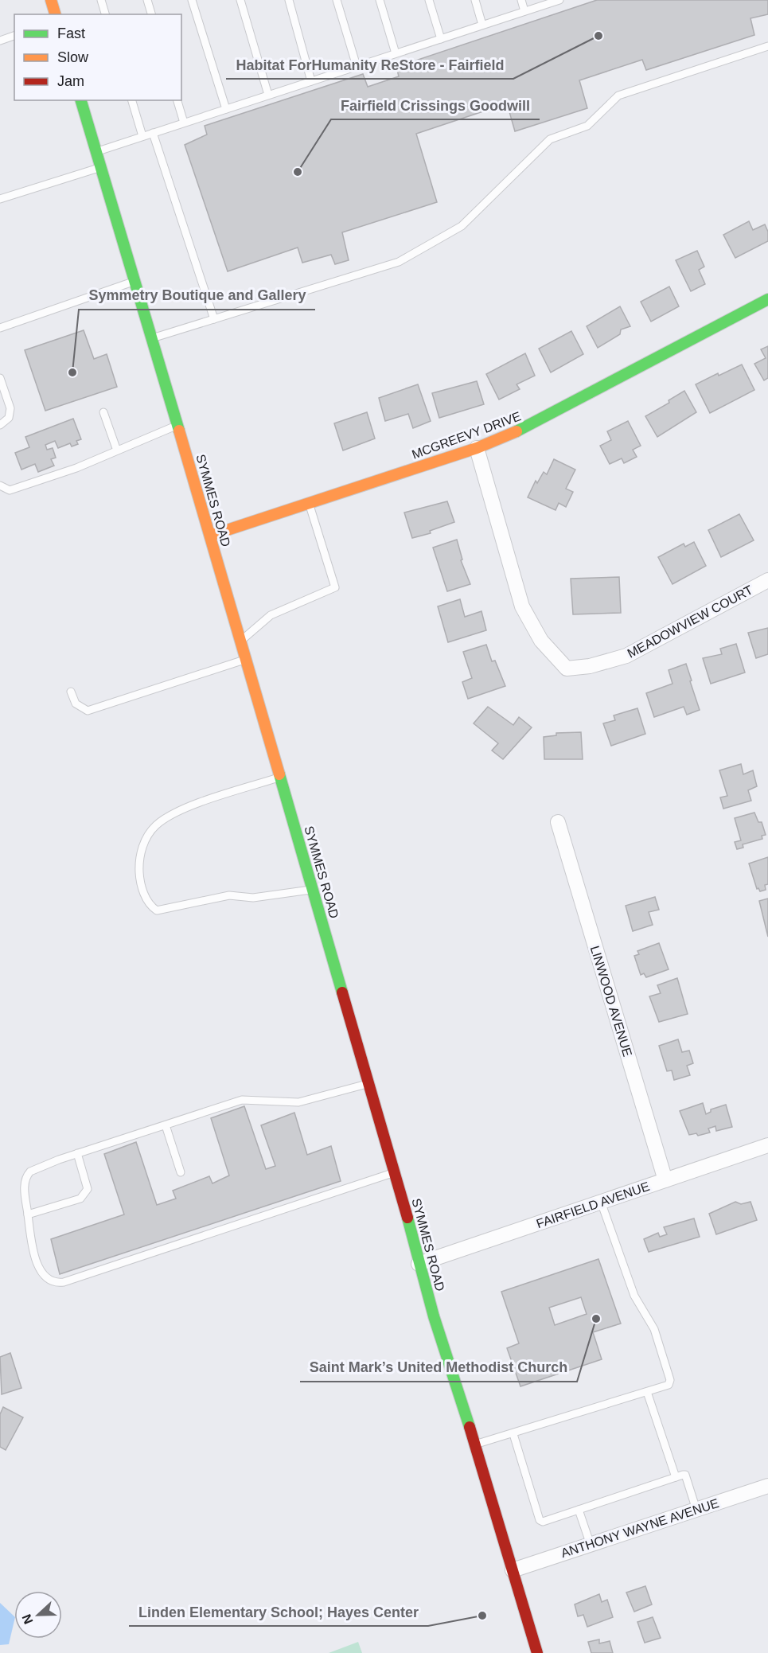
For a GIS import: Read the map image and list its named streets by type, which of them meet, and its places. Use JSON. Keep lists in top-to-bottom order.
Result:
{
  "streets": {
    "main road": ["MCGREEVY DRIVE", "SYMMES ROAD"],
    "street": [
      "MEADOWVIEW COURT",
      "LINWOOD AVENUE",
      "FAIRFIELD AVENUE",
      "ANTHONY WAYNE AVENUE"
    ]
  },
  "crossings": [
    ["MCGREEVY DRIVE", "SYMMES ROAD"],
    ["MCGREEVY DRIVE", "MEADOWVIEW COURT"],
    ["SYMMES ROAD", "FAIRFIELD AVENUE"],
    ["SYMMES ROAD", "ANTHONY WAYNE AVENUE"],
    ["LINWOOD AVENUE", "FAIRFIELD AVENUE"]
  ],
  "places": [
    "Habitat ForHumanity ReStore - Fairfield",
    "Fairfield Crissings Goodwill",
    "Symmetry Boutique and Gallery",
    "Saint Mark’s United Methodist Church",
    "Linden Elementary School; Hayes Center"
  ],
  "legend": ["Fast", "Slow", "Jam"],
  "north": "left"
}
